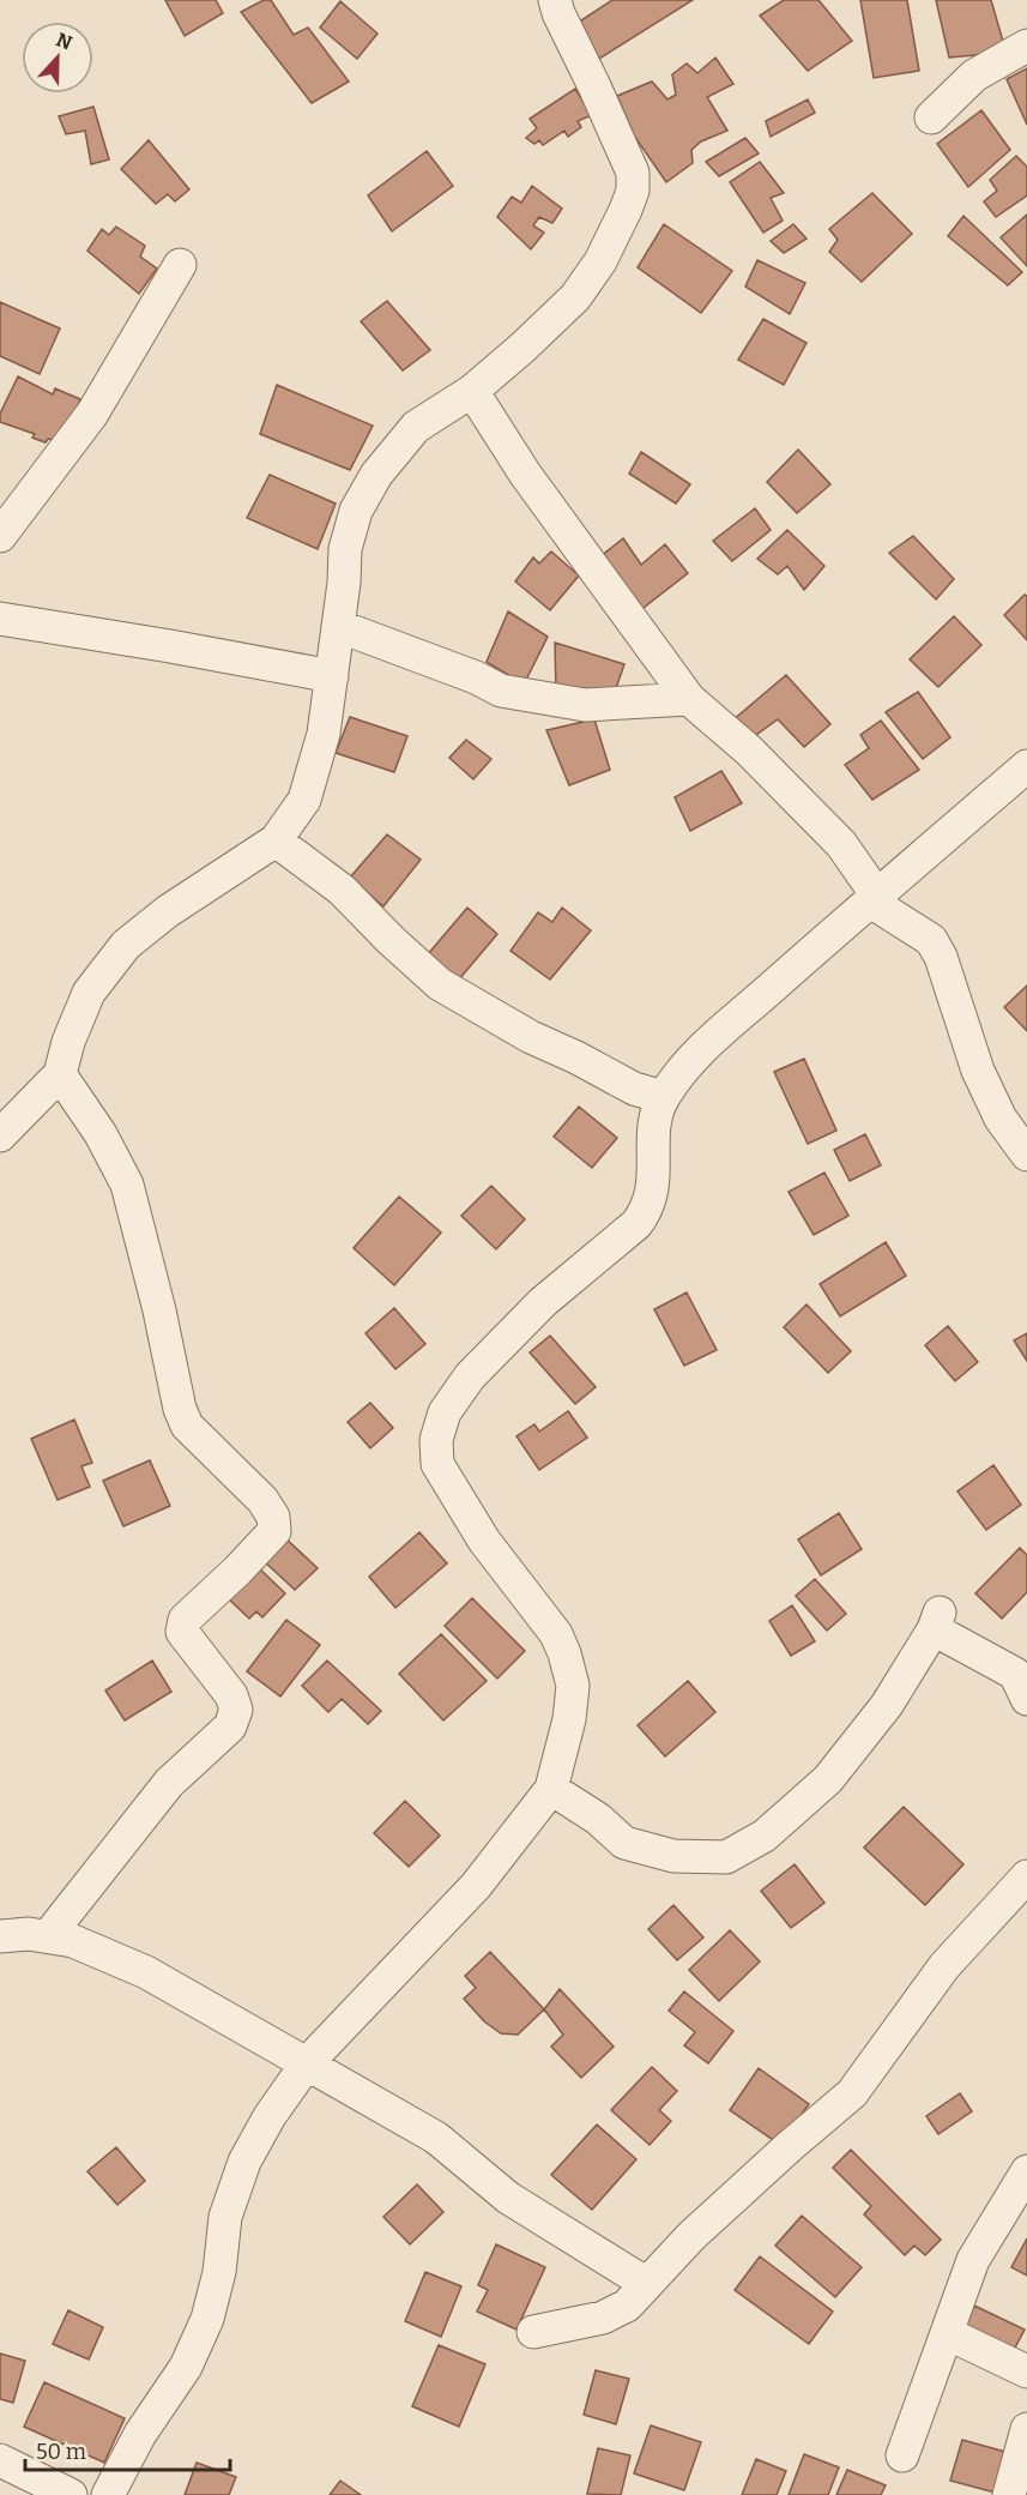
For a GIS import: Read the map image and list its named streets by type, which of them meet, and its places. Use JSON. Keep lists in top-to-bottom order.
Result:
{
  "scale_bar": "50 m",
  "north": "top"
}
